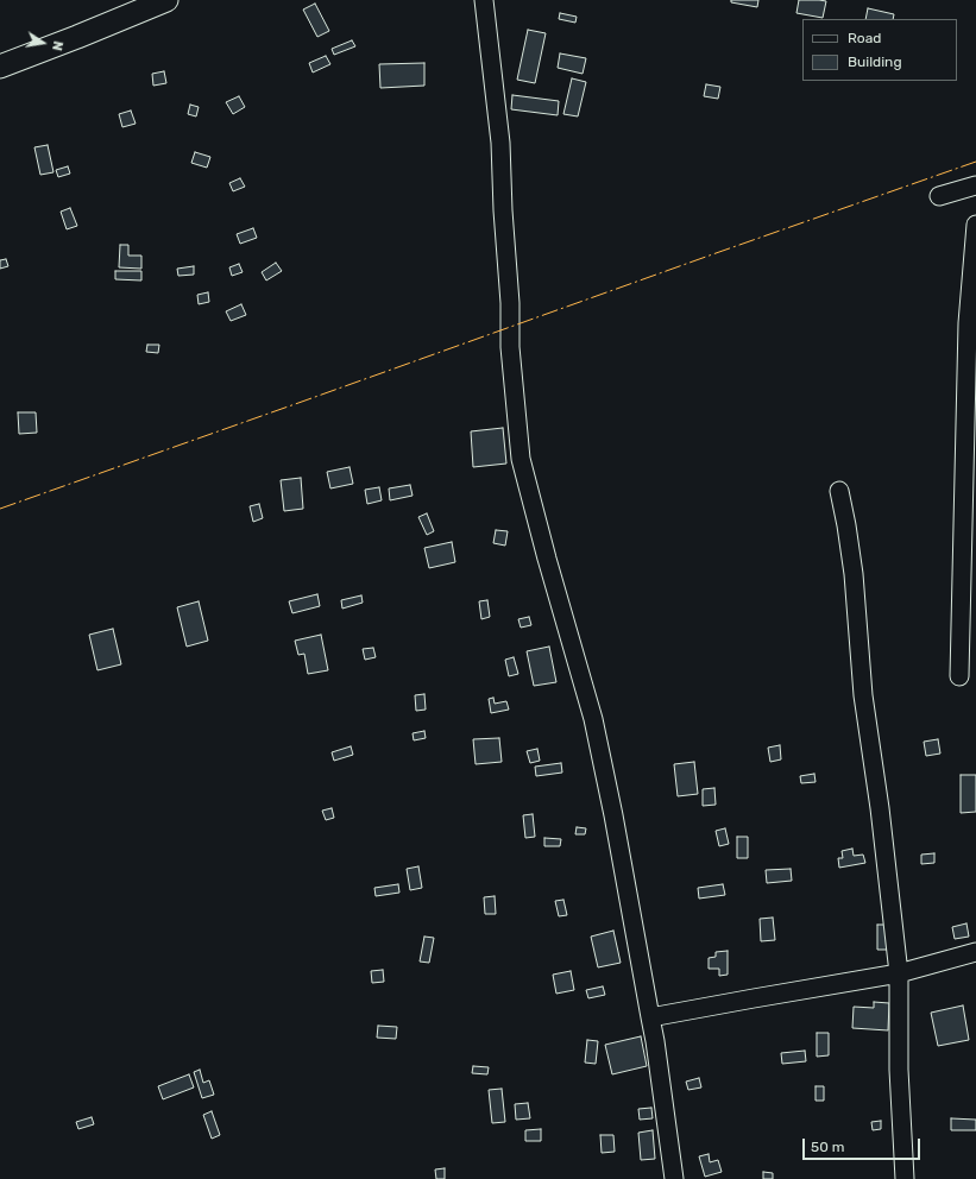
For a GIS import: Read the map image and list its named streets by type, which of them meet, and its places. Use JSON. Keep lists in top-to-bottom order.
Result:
{
  "legend": ["Road", "Building"],
  "scale_bar": "50 m",
  "north": "right"
}
